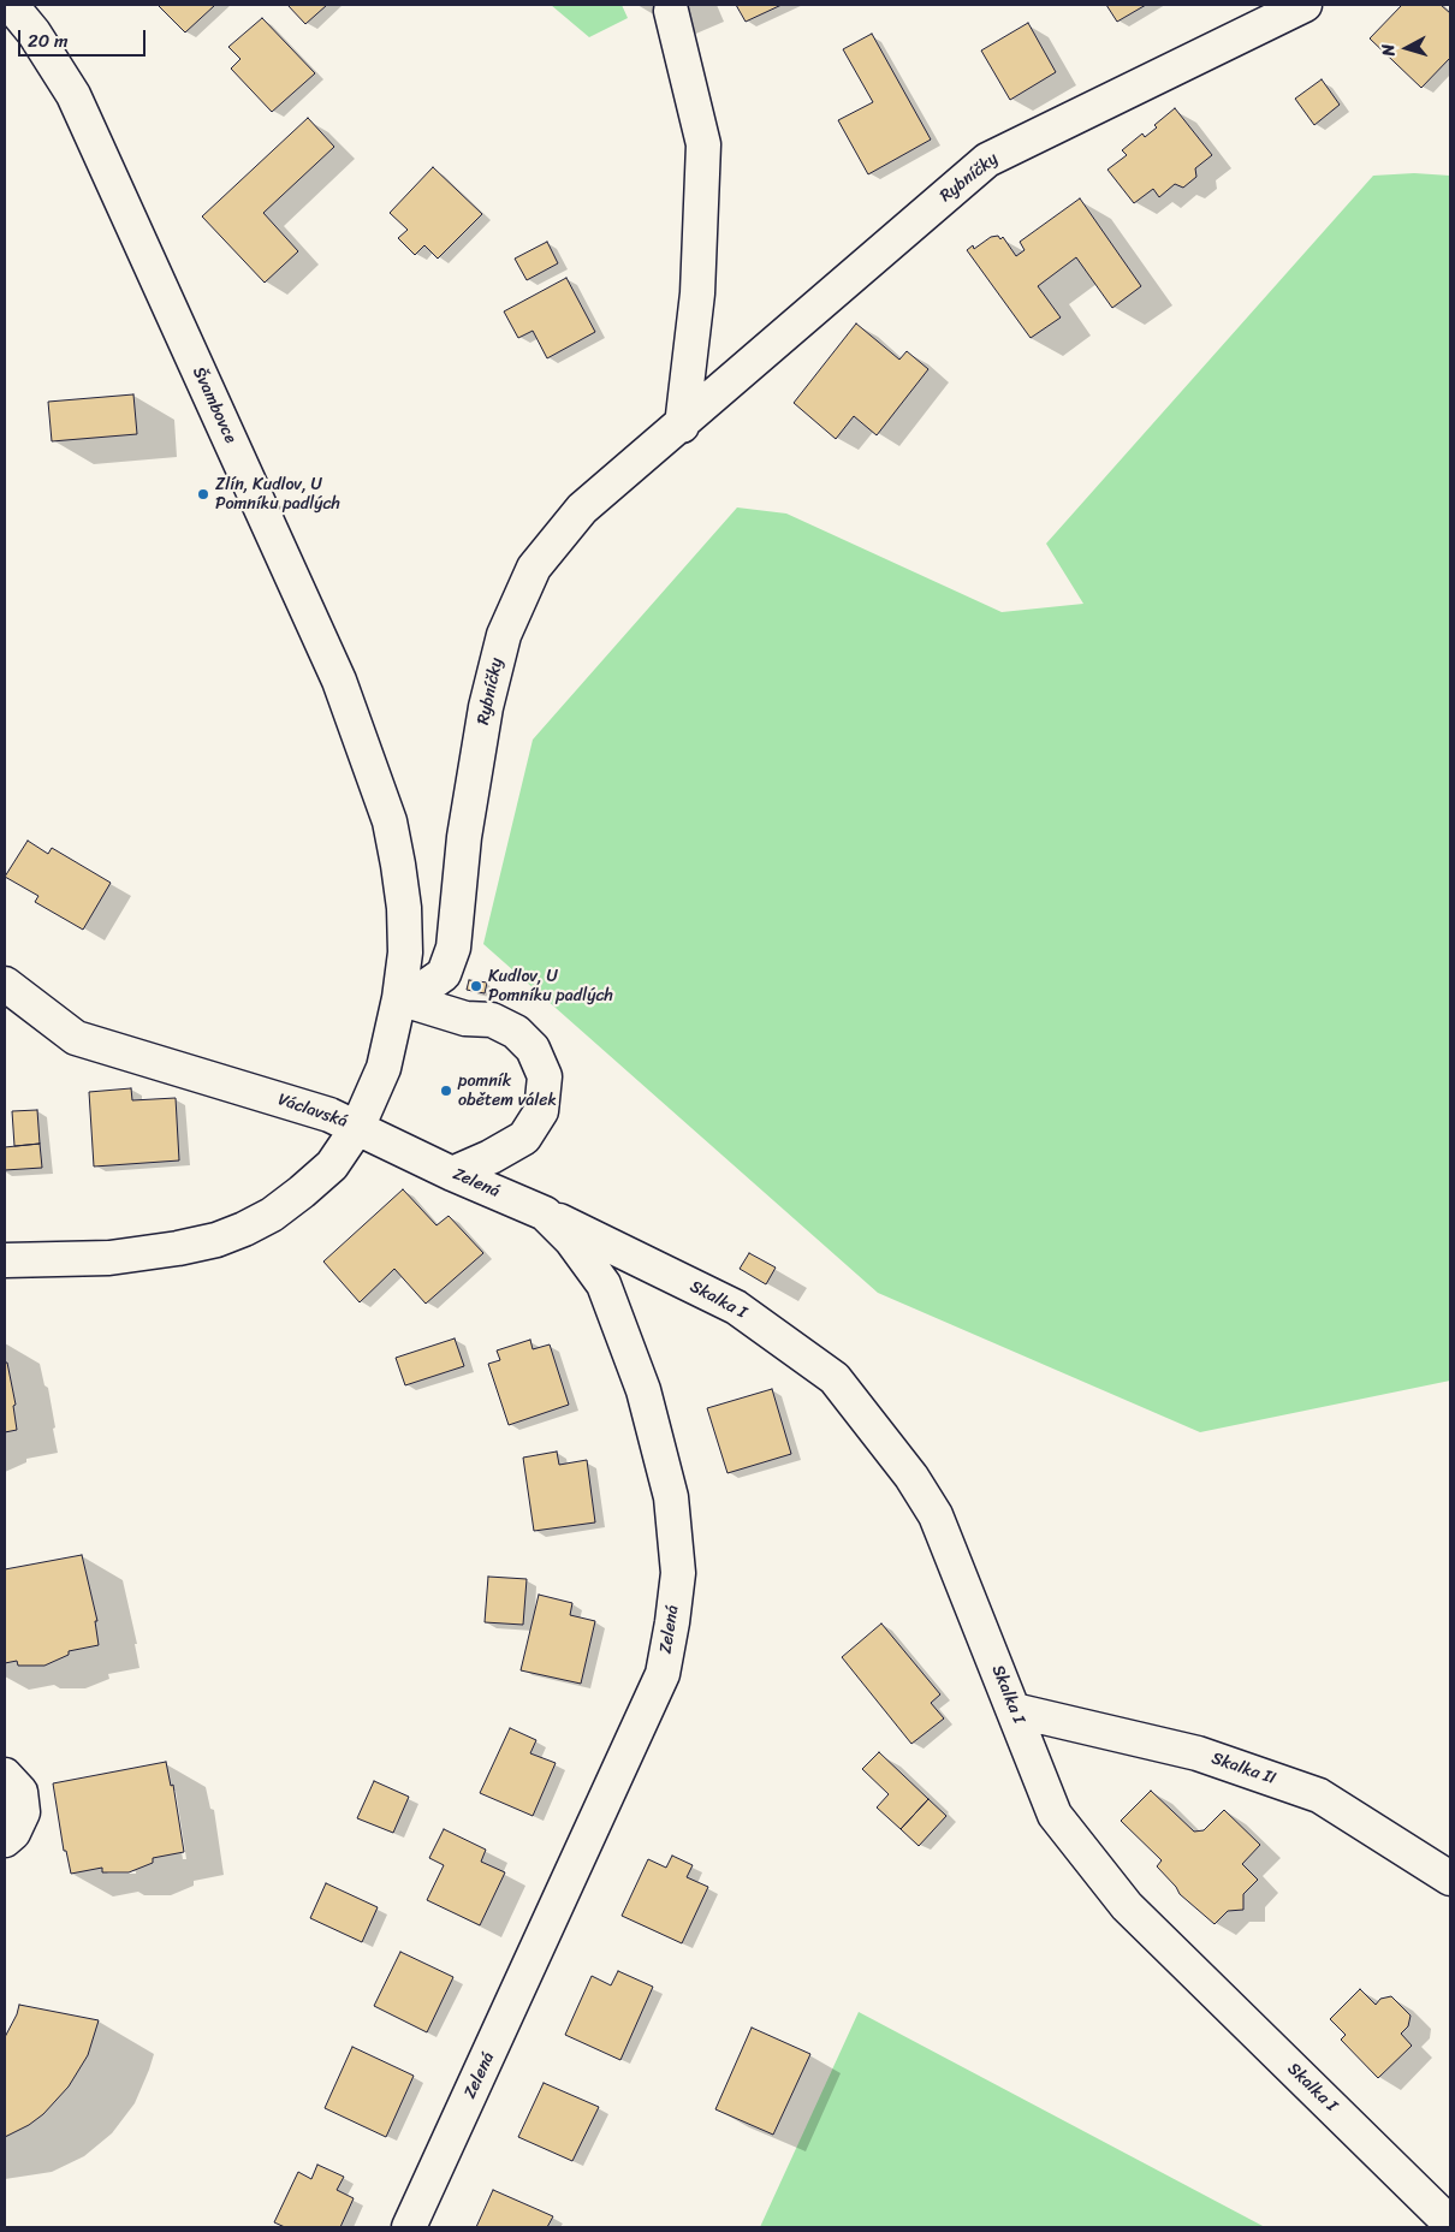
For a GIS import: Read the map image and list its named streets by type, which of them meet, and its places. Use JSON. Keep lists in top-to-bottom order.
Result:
{
  "streets": {
    "street": [
      "Rybníčky",
      "Švambovce",
      "Václavská",
      "Zelená",
      "Skalka I",
      "Skalka II"
    ]
  },
  "crossings": [
    ["Rybníčky", "Švambovce"],
    ["Švambovce", "Václavská"],
    ["Švambovce", "Zelená"],
    ["Václavská", "Zelená"],
    ["Zelená", "Skalka I"],
    ["Skalka I", "Skalka II"]
  ],
  "places": ["Zlín, Kudlov, U Pomníku padlých", "Kudlov, U Pomníku padlých", "pomník obětem válek"],
  "scale_bar": "20 m",
  "north": "left"
}
